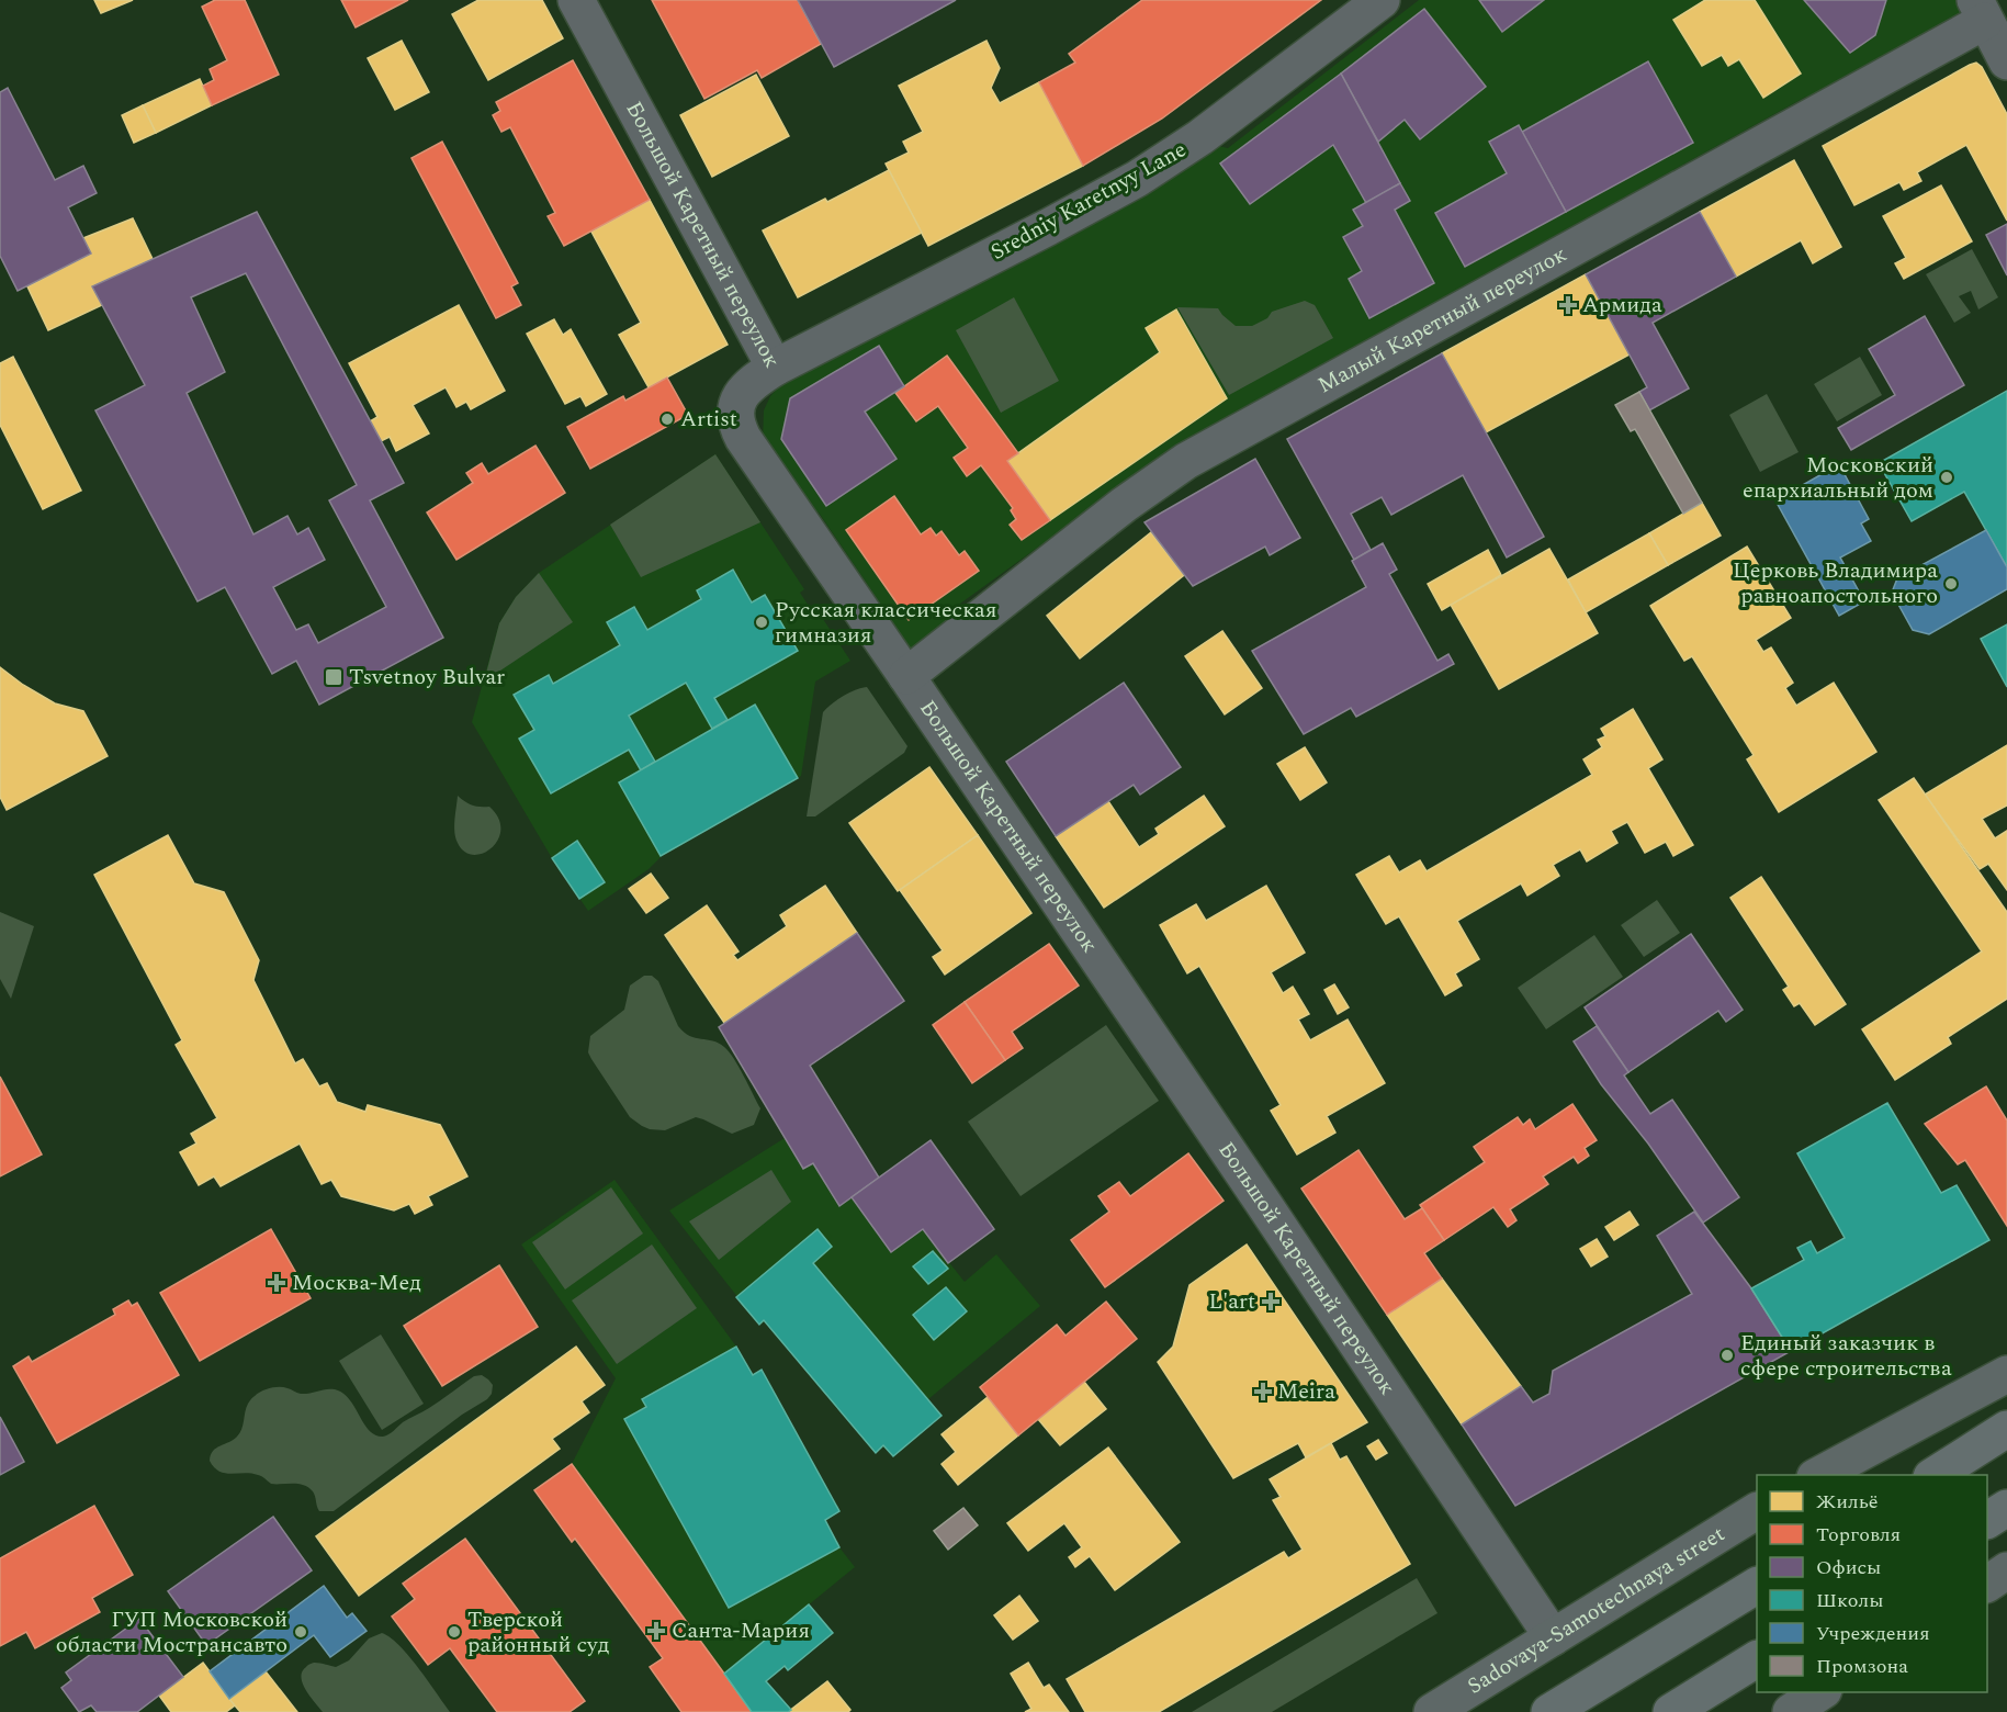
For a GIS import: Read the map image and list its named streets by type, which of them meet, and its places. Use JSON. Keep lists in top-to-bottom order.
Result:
{
  "streets": {
    "main road": ["Sadovaya-Samotechnaya street"],
    "street": ["Sredniy Karetnyy Lane", "Большой Каретный переулок", "Малый Каретный переулок"]
  },
  "crossings": [
    ["Sredniy Karetnyy Lane", "Большой Каретный переулок"],
    ["Большой Каретный переулок", "Малый Каретный переулок"],
    ["Большой Каретный переулок", "Sadovaya-Samotechnaya street"]
  ],
  "places": {
    "health": [
      "Армида",
      "Москва-Мед",
      "L'art",
      "Meira",
      "Санта-Мария"
    ],
    "other": [
      "Artist",
      "Московский епархиальный дом",
      "Церковь Владимира равноапостольного",
      "Русская классическая гимназия",
      "Единый заказчик в сфере строительства",
      "ГУП Московской области Мострансавто",
      "Тверской районный суд"
    ],
    "transit": ["Tsvetnoy Bulvar"]
  },
  "legend": [
    "Жильё",
    "Торговля",
    "Офисы",
    "Школы",
    "Учреждения",
    "Промзона"
  ]
}
